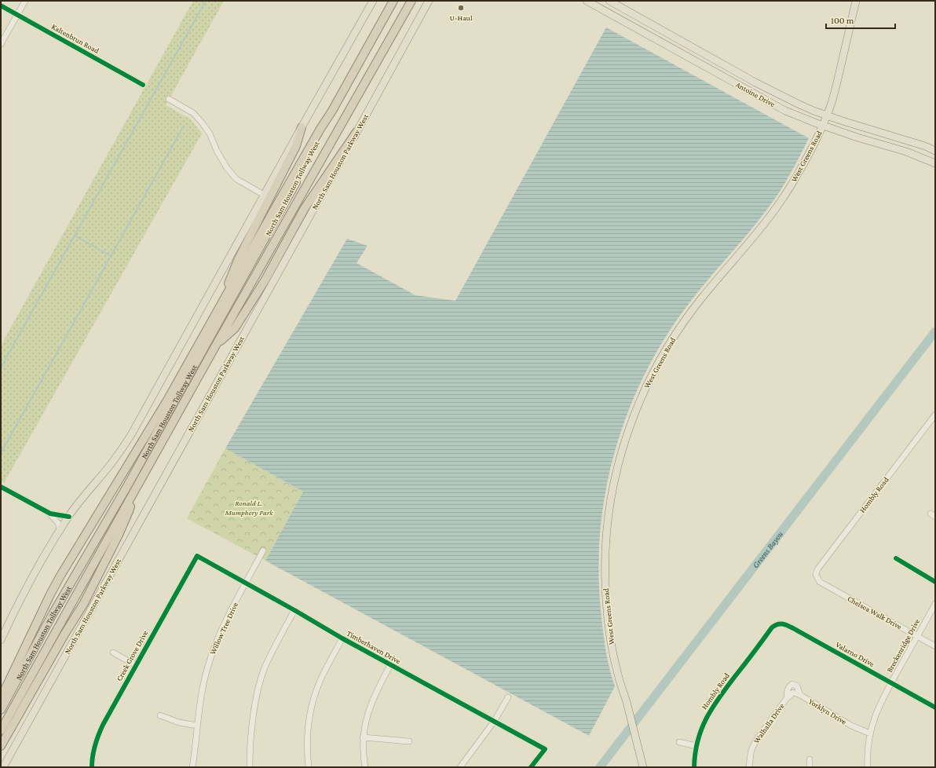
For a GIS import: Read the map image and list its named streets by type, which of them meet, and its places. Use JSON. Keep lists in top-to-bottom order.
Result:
{
  "streets": {
    "highway": ["North Sam Houston Tollway West"],
    "main road": ["Antoine Drive", "West Greens Road", "North Sam Houston Parkway West"],
    "street": [
      "Kaltenbrun Road",
      "Hombly Road",
      "Chelsea Walk Drive",
      "Willow Tree Drive",
      "Breckenridge Drive",
      "Timberhaven Drive",
      "Valarno Drive",
      "Creek Grove Drive",
      "Yorklyn Drive",
      "Walhalla Drive"
    ]
  },
  "crossings": [
    ["Antoine Drive", "West Greens Road"],
    ["Hombly Road", "Chelsea Walk Drive"],
    ["Hombly Road", "Valarno Drive"],
    ["Chelsea Walk Drive", "Breckenridge Drive"],
    ["Willow Tree Drive", "Timberhaven Drive"],
    ["Breckenridge Drive", "Valarno Drive"],
    ["Breckenridge Drive", "Yorklyn Drive"],
    ["Timberhaven Drive", "Creek Grove Drive"],
    ["Yorklyn Drive", "Walhalla Drive"]
  ],
  "water": ["Greens Bayou"],
  "parks": ["Ronald L. Mumphery Park"],
  "places": ["U-Haul"],
  "scale_bar": "100 m"
}
